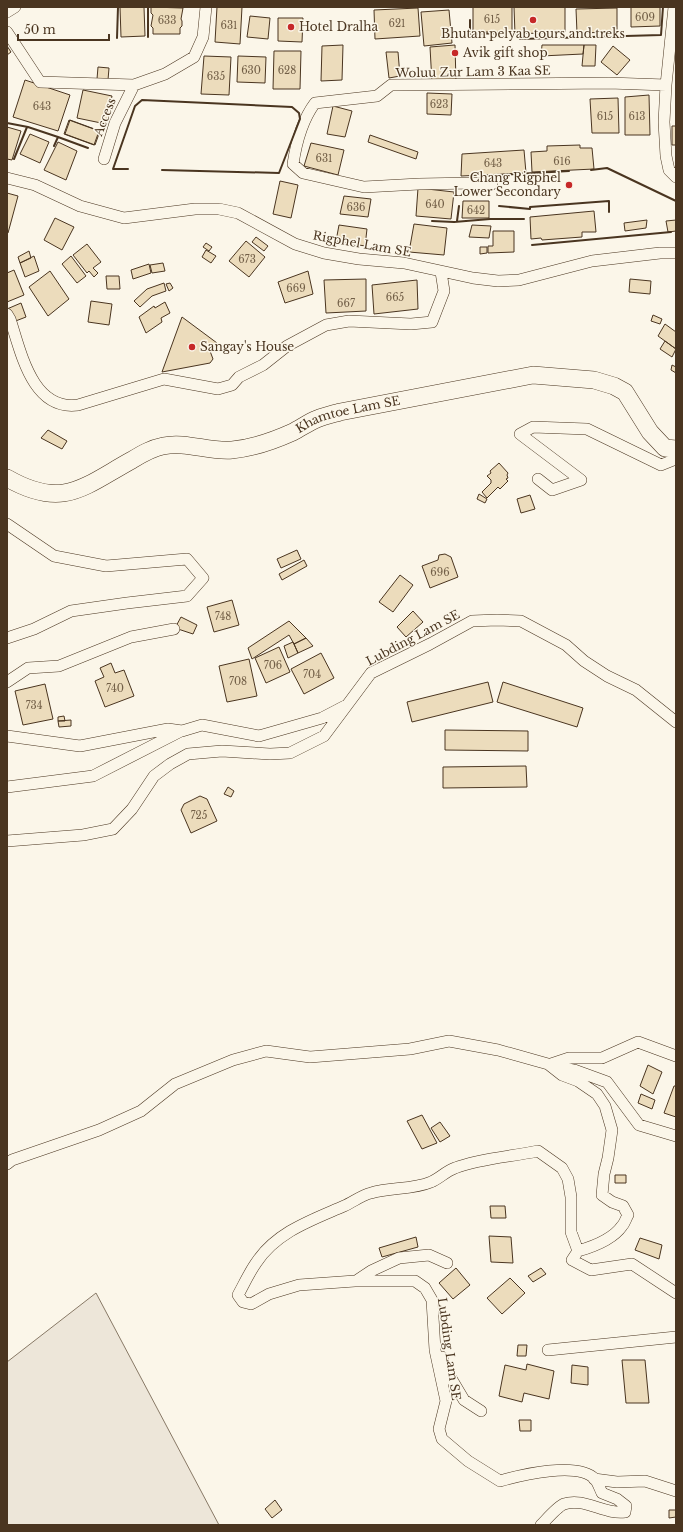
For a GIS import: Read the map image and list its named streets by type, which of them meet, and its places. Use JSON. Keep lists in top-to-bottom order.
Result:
{
  "streets": {
    "main road": ["Khamtoe Lam SE"],
    "street": [
      "Woluu Zur Lam 3 Kaa SE",
      "Access",
      "Rigphel Lam SE",
      "Lubding Lam SE"
    ]
  },
  "places": [
    "Bhutan pelyab tours and treks",
    "Hotel Dralha",
    "Avik gift shop",
    "Chang Rigphel Lower Secondary",
    "Sangay's House"
  ],
  "house_numbers": [
    "609",
    "615",
    "633",
    "621",
    "631",
    "630",
    "628",
    "635",
    "623",
    "643",
    "615",
    "613",
    "631",
    "616",
    "643",
    "640",
    "636",
    "642",
    "673",
    "669",
    "665",
    "667",
    "696",
    "748",
    "706",
    "704",
    "708",
    "740",
    "734",
    "725"
  ],
  "scale_bar": "50 m"
}
